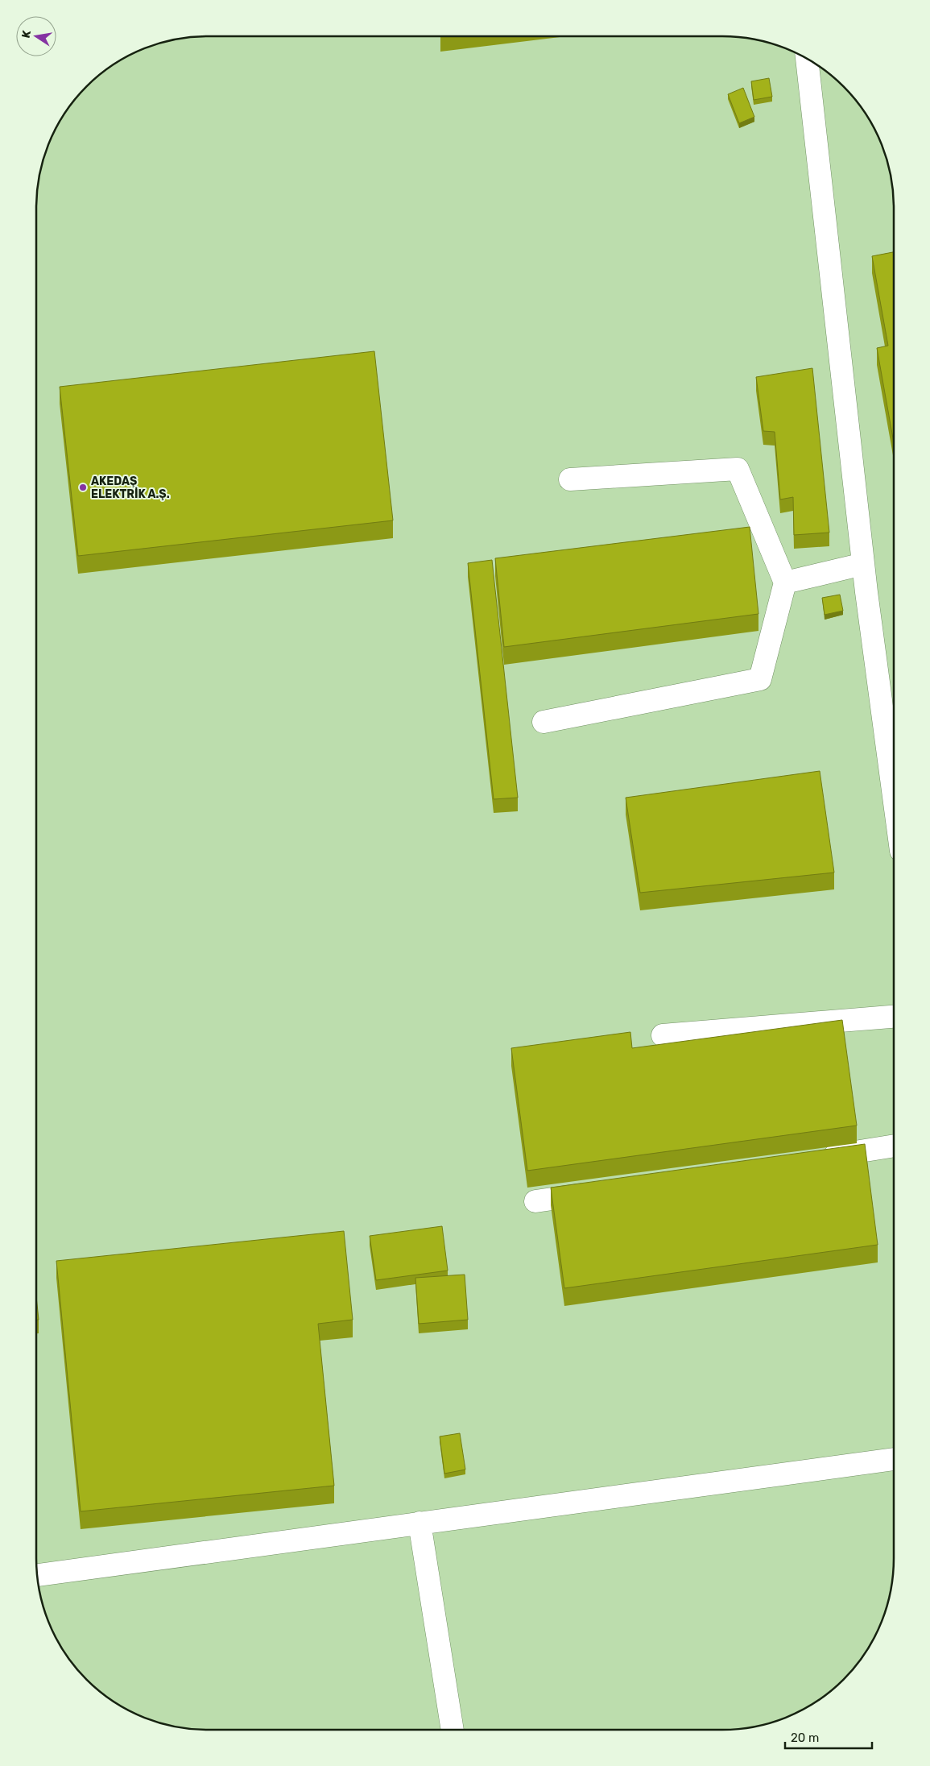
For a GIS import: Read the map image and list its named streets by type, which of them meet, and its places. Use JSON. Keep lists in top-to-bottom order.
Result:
{
  "places": ["AKEDAŞ ELEKTRİK A.Ş."],
  "scale_bar": "20 m",
  "north": "left"
}
